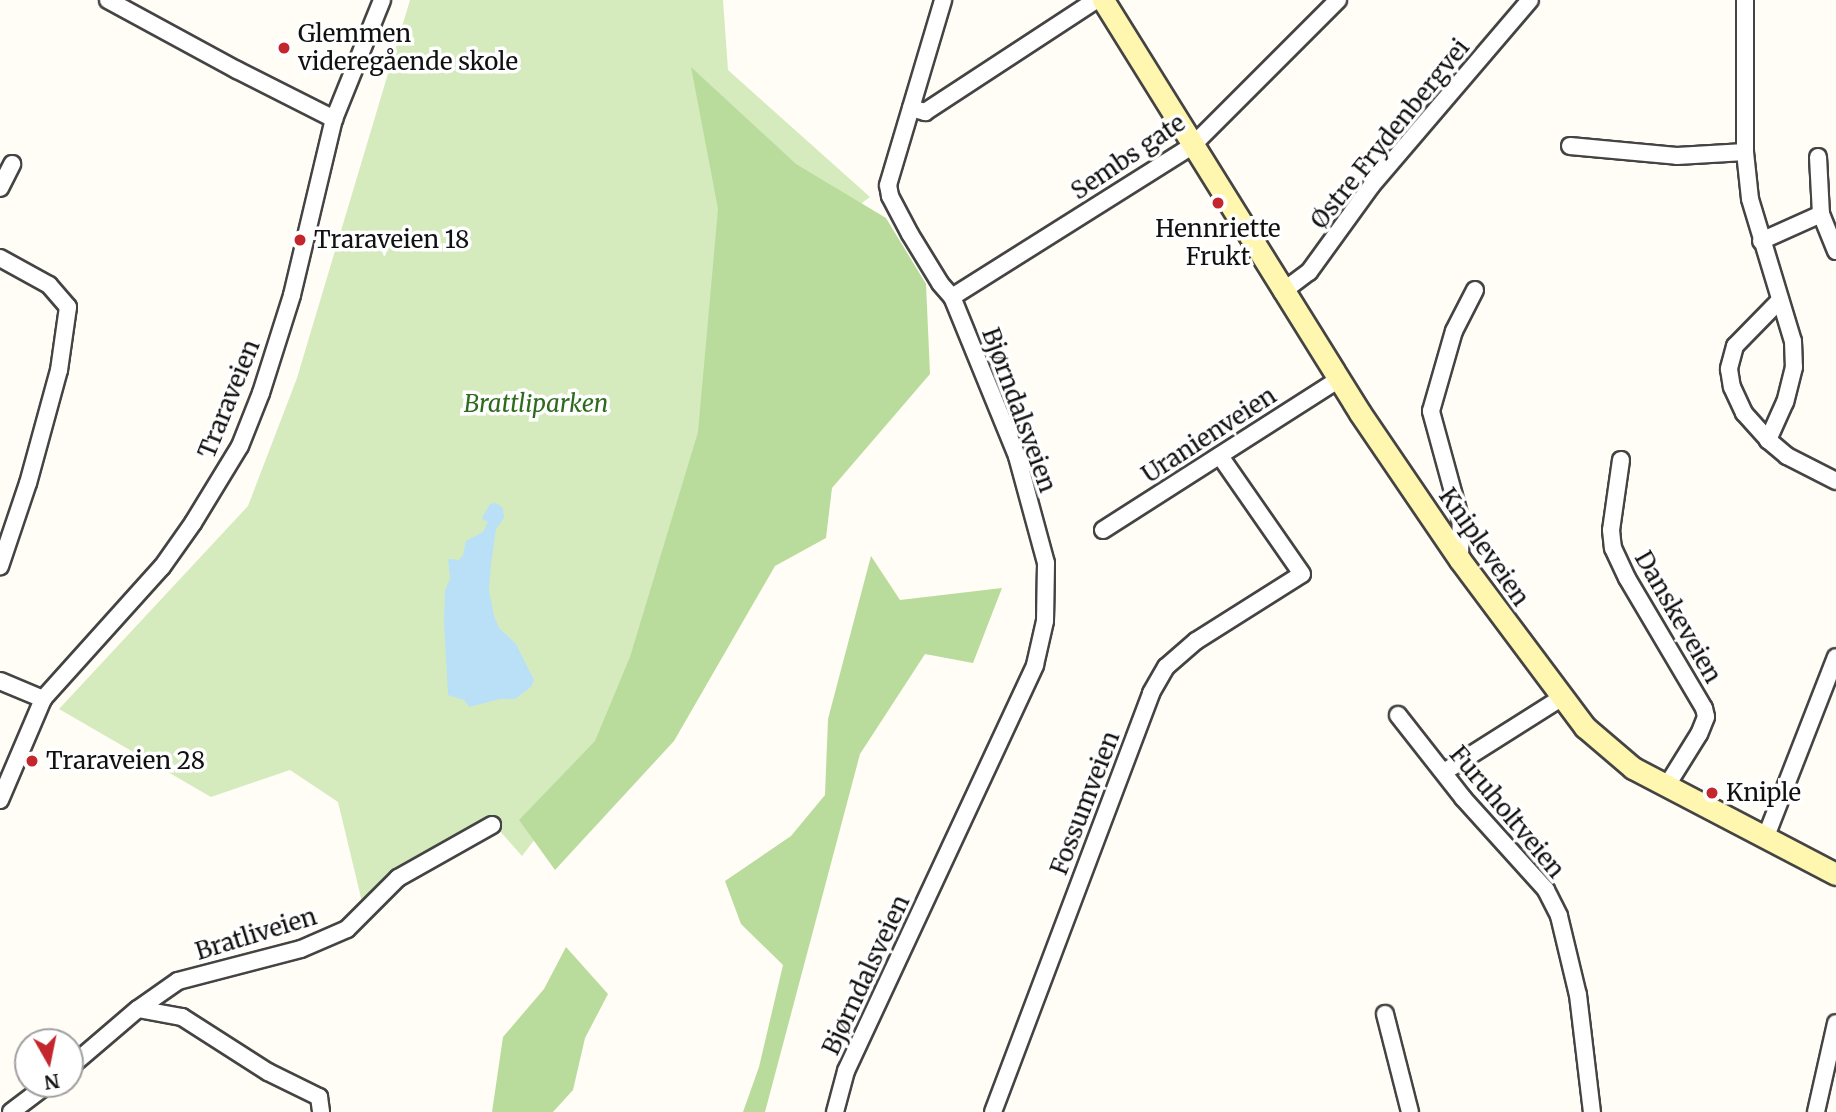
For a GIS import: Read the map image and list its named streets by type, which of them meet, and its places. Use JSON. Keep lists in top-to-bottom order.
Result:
{
  "streets": {
    "street": [
      "Østre Frydenbergvei",
      "Sembs gate",
      "Traraveien",
      "Bjørndalsveien",
      "Uranienveien",
      "Knipleveien",
      "Danskeveien",
      "Fossumveien",
      "Furuholtveien",
      "Bratliveien"
    ]
  },
  "crossings": [
    ["Østre Frydenbergvei", "Knipleveien"],
    ["Sembs gate", "Bjørndalsveien"],
    ["Sembs gate", "Knipleveien"],
    ["Uranienveien", "Knipleveien"],
    ["Uranienveien", "Fossumveien"],
    ["Knipleveien", "Danskeveien"]
  ],
  "parks": ["Brattliparken"],
  "places": [
    "Glemmen videregående skole",
    "Hennriette Frukt",
    "Traraveien 18",
    "Traraveien 28",
    "Kniple"
  ],
  "north": "bottom"
}
